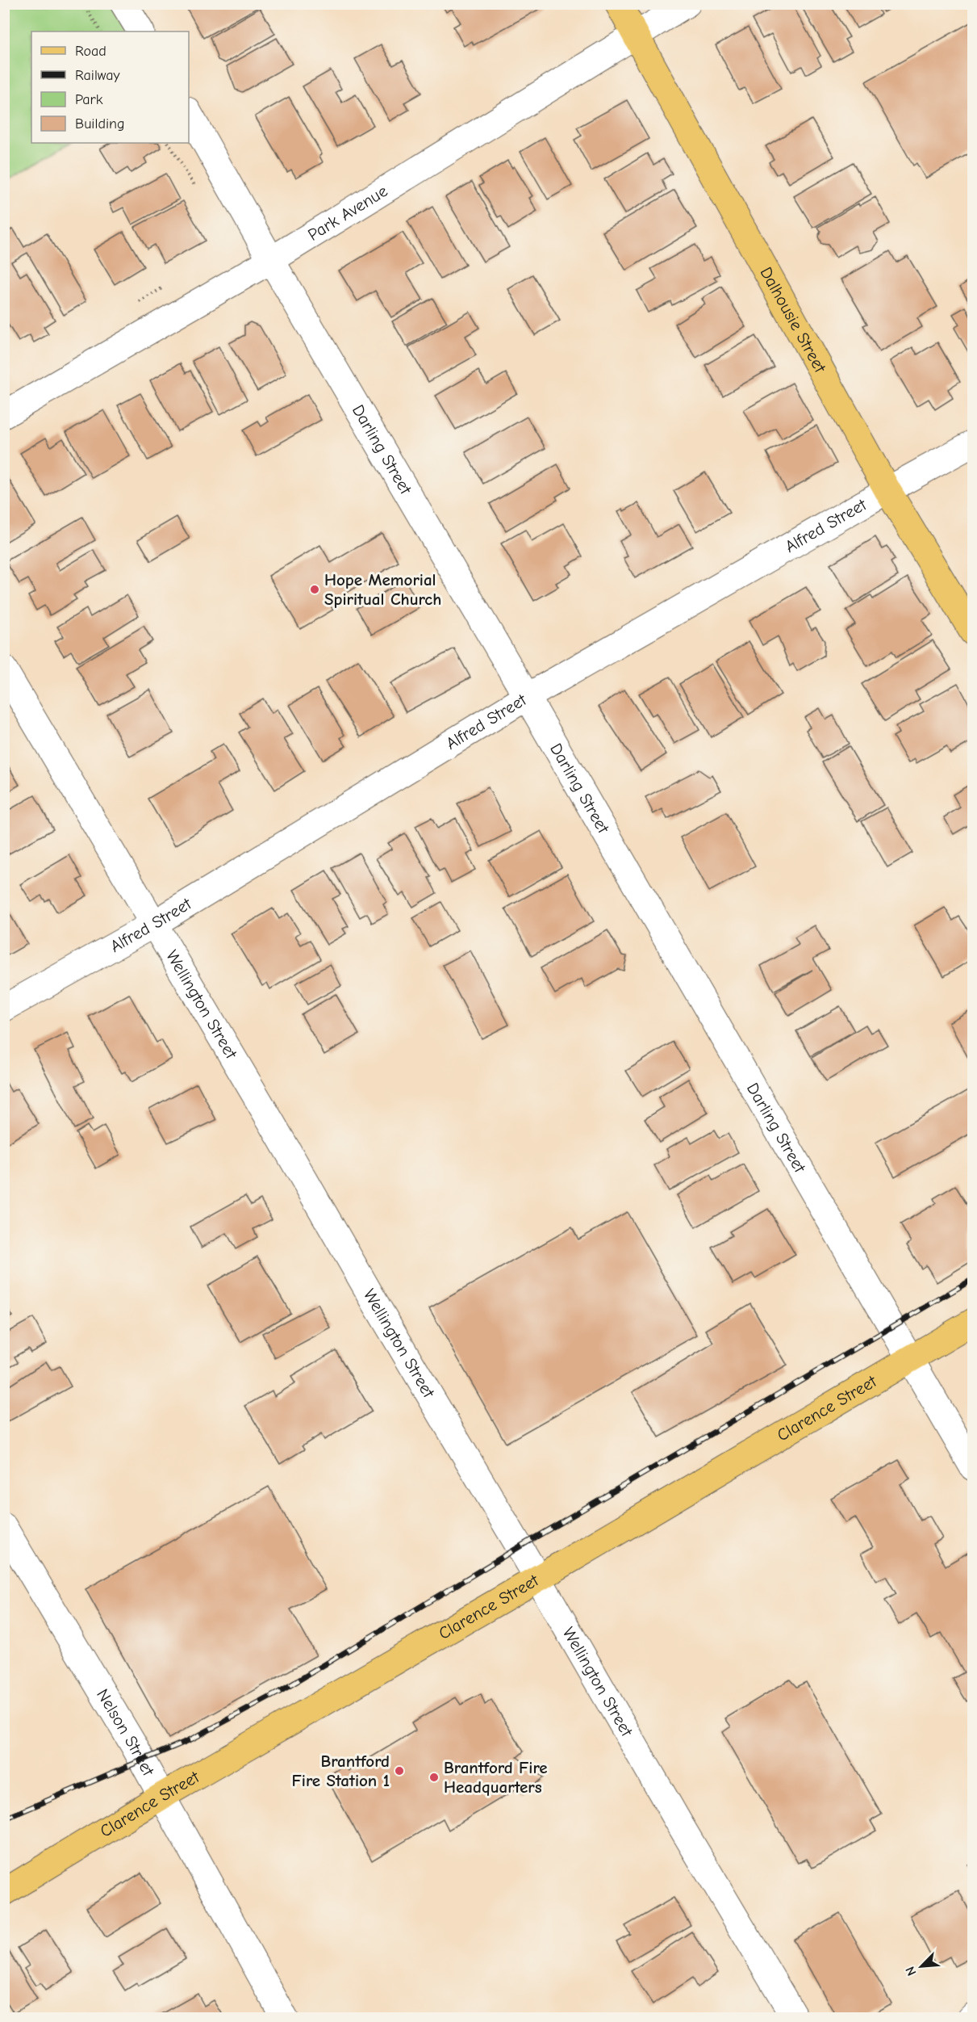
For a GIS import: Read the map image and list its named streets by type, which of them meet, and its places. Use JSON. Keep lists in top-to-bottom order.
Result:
{
  "streets": {
    "main road": ["Dalhousie Street", "Clarence Street"],
    "street": [
      "Park Avenue",
      "Darling Street",
      "Alfred Street",
      "Wellington Street",
      "Nelson Street"
    ]
  },
  "crossings": [
    ["Park Avenue", "Dalhousie Street"],
    ["Park Avenue", "Darling Street"],
    ["Dalhousie Street", "Alfred Street"],
    ["Darling Street", "Alfred Street"],
    ["Darling Street", "Clarence Street"],
    ["Alfred Street", "Wellington Street"],
    ["Wellington Street", "Clarence Street"],
    ["Clarence Street", "Nelson Street"]
  ],
  "places": ["Hope Memorial Spiritual Church", "Brantford Fire Station 1", "Brantford Fire Headquarters"],
  "legend": [
    "Road",
    "Railway",
    "Park",
    "Building"
  ],
  "north": "bottom left"
}
